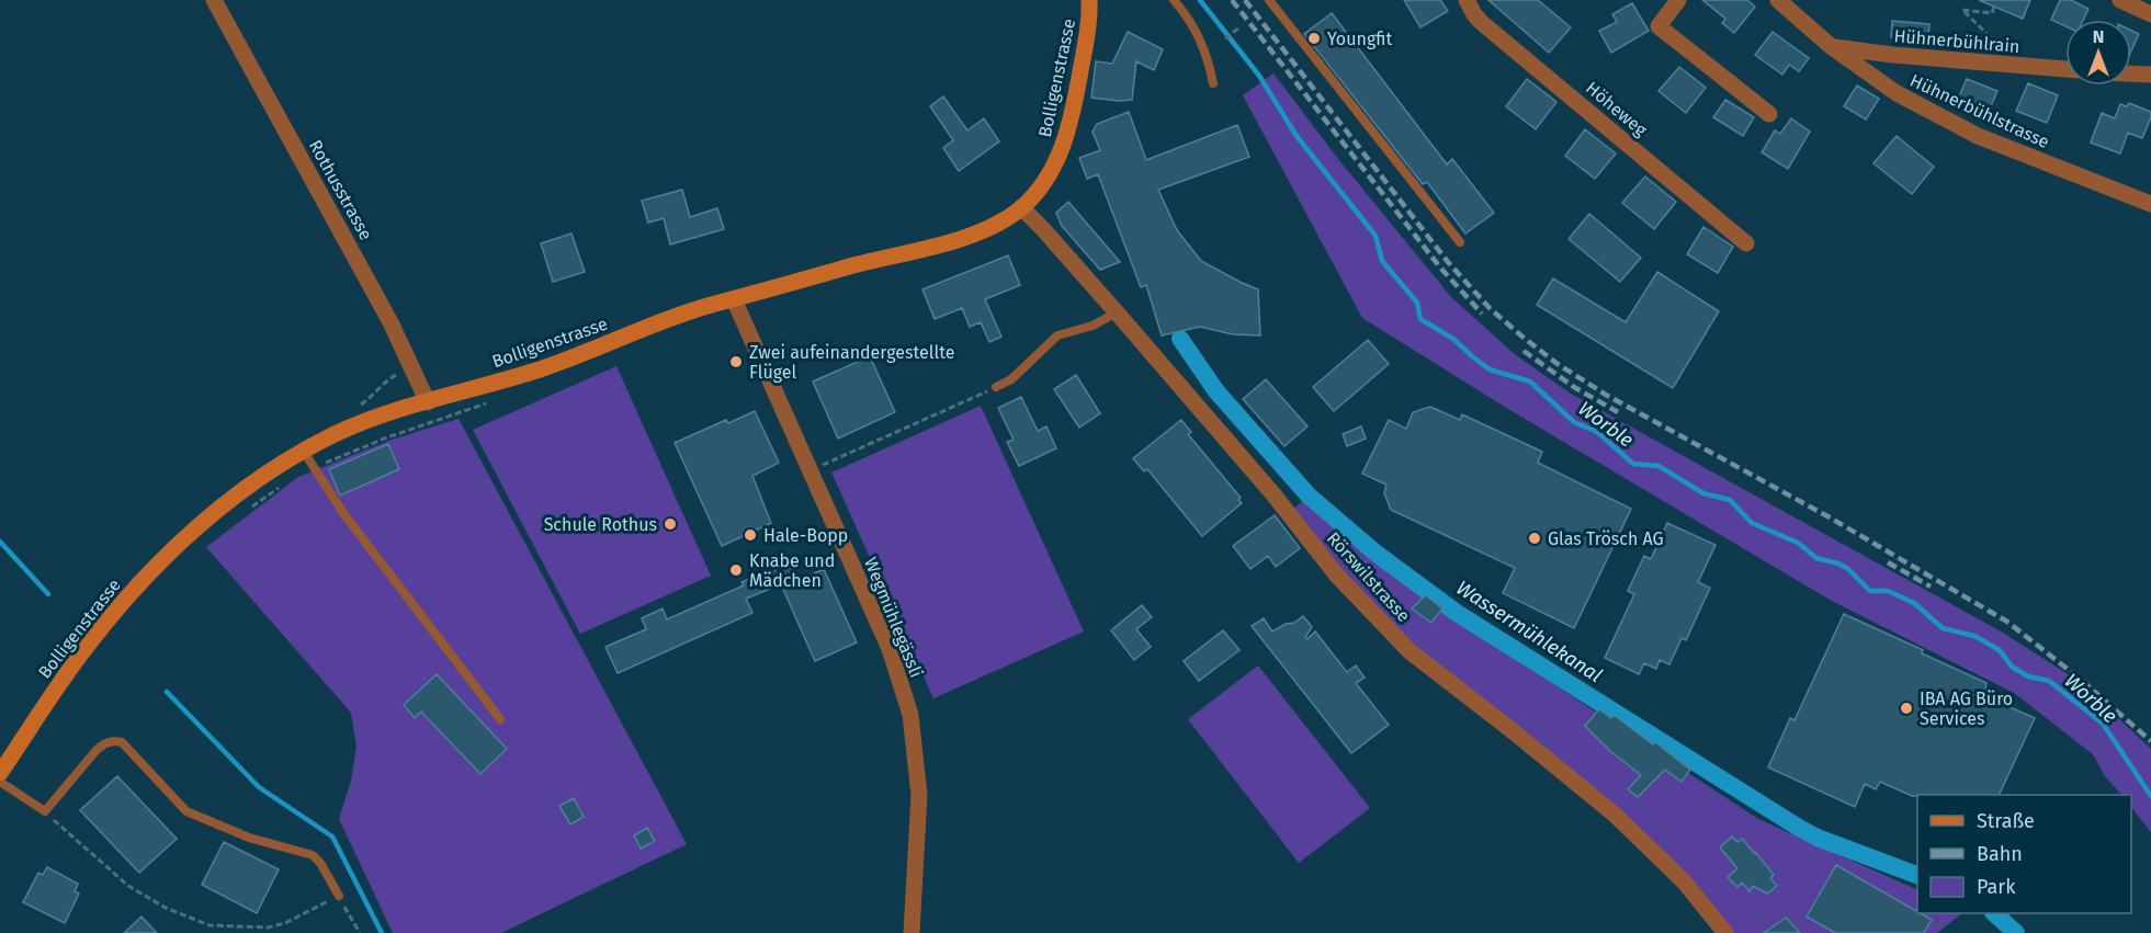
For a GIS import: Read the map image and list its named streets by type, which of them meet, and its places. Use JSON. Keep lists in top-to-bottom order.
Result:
{
  "streets": {
    "main road": ["Bolligenstrasse"],
    "street": [
      "Hühnerbühlrain",
      "Höheweg",
      "Hühnerbühlstrasse",
      "Rothusstrasse",
      "Rörswilstrasse",
      "Wegmühlegässli"
    ]
  },
  "crossings": [
    ["Hühnerbühlrain", "Hühnerbühlstrasse"],
    ["Bolligenstrasse", "Rothusstrasse"],
    ["Bolligenstrasse", "Rörswilstrasse"],
    ["Bolligenstrasse", "Wegmühlegässli"]
  ],
  "water": ["Worble", "Wassermühlekanal"],
  "places": [
    "Youngfit",
    "Zwei aufeinandergestellte Flügel",
    "Schule Rothus",
    "Hale-Bopp",
    "Glas Trösch AG",
    "Knabe und Mädchen",
    "IBA AG Büro Services"
  ],
  "legend": ["Straße", "Bahn", "Park"],
  "north": "top"
}
